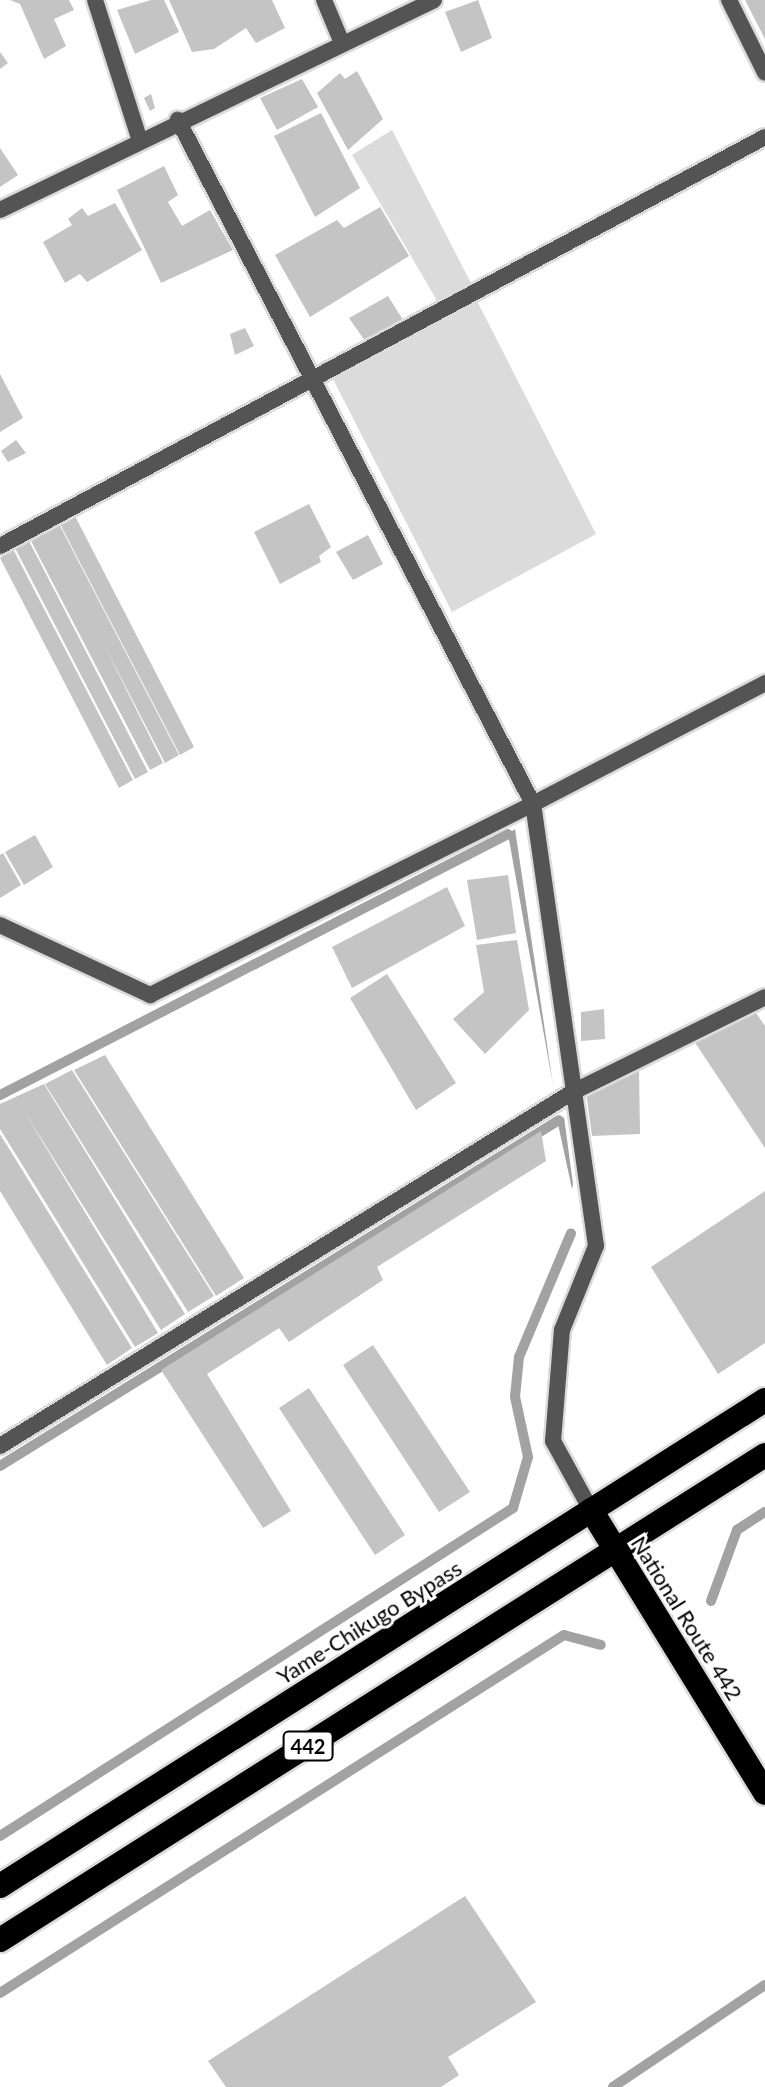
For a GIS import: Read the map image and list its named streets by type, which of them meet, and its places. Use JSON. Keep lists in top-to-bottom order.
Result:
{
  "streets": {
    "highway": ["National Route 442", "Yame-Chikugo Bypass", "442"]
  },
  "crossings": [
    ["National Route 442", "Yame-Chikugo Bypass"],
    ["National Route 442", "442"]
  ]
}
